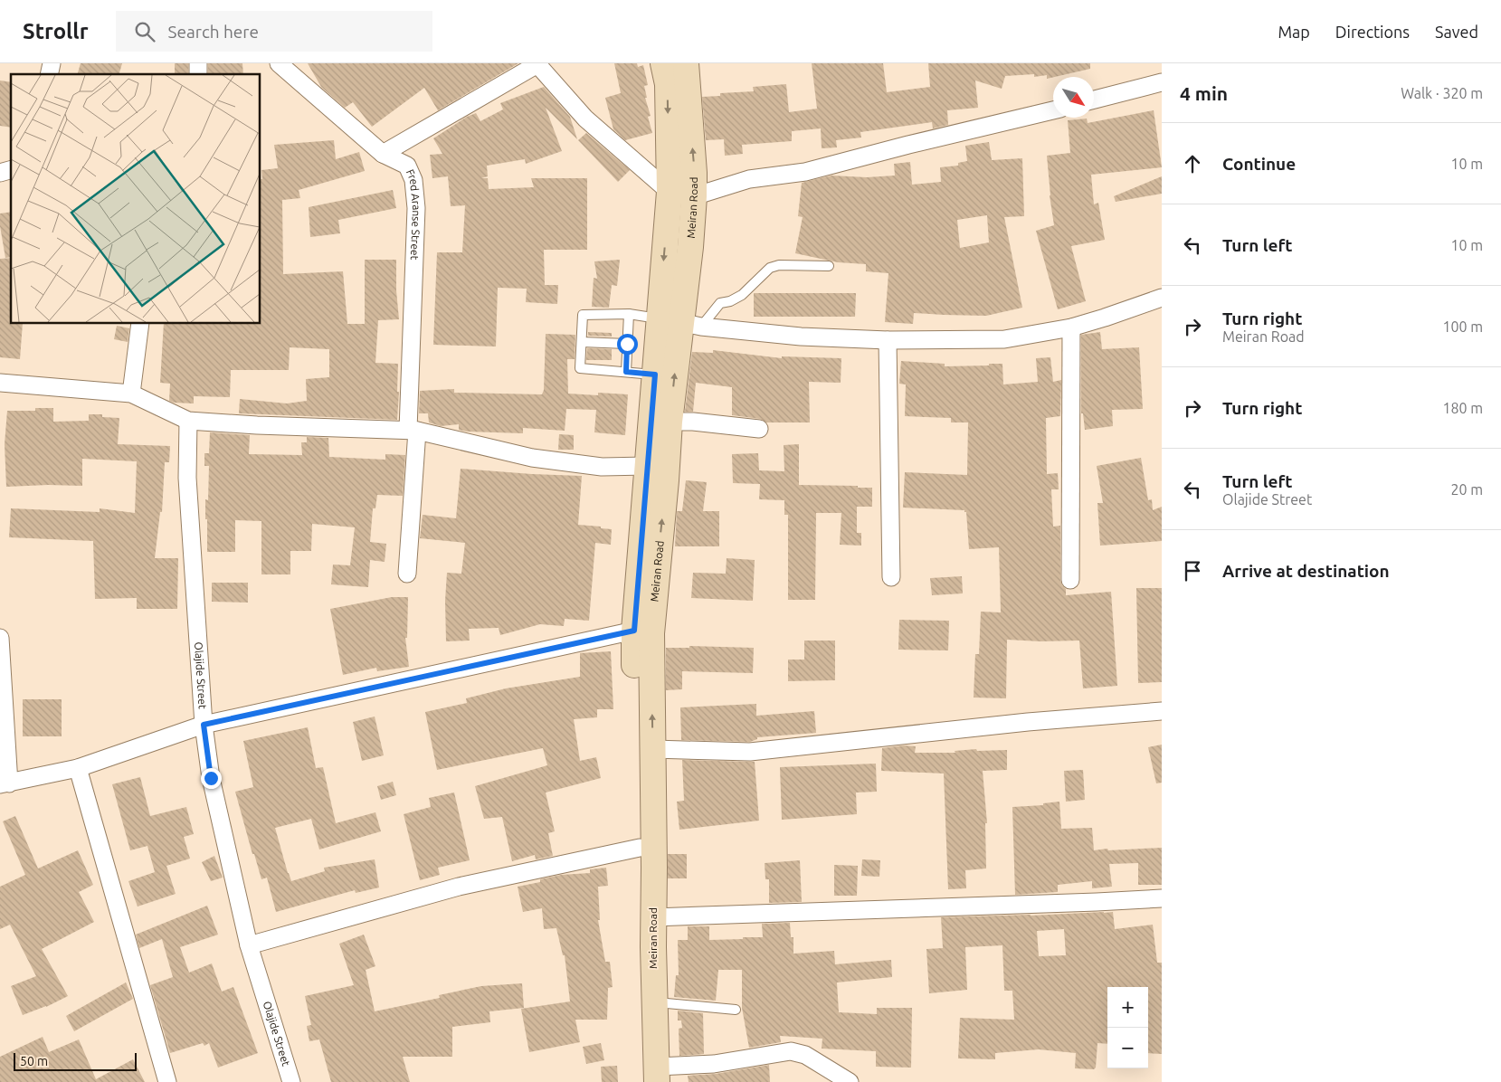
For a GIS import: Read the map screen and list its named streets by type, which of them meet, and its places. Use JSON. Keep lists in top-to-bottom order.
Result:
{
  "streets": {
    "main road": ["Meiran Road"],
    "street": ["Fred Aranse Street", "Olajide Street"]
  },
  "scale_bar": "50 m",
  "north": "bottom right",
  "page": {
    "header": "Strollr",
    "search": "Search here",
    "nav": ["Map", "Directions", "Saved"],
    "heading": ["4 min", "Walk · 320 m"],
    "list": [
      ["Continue", "10 m"],
      ["Turn left", "10 m"],
      ["Turn right", "Meiran Road", "100 m"],
      ["Turn right", "180 m"],
      ["Turn left", "Olajide Street", "20 m"],
      "Arrive at destination"
    ],
    "map_buttons": ["+", "−"],
    "scale": "50 m"
  }
}
